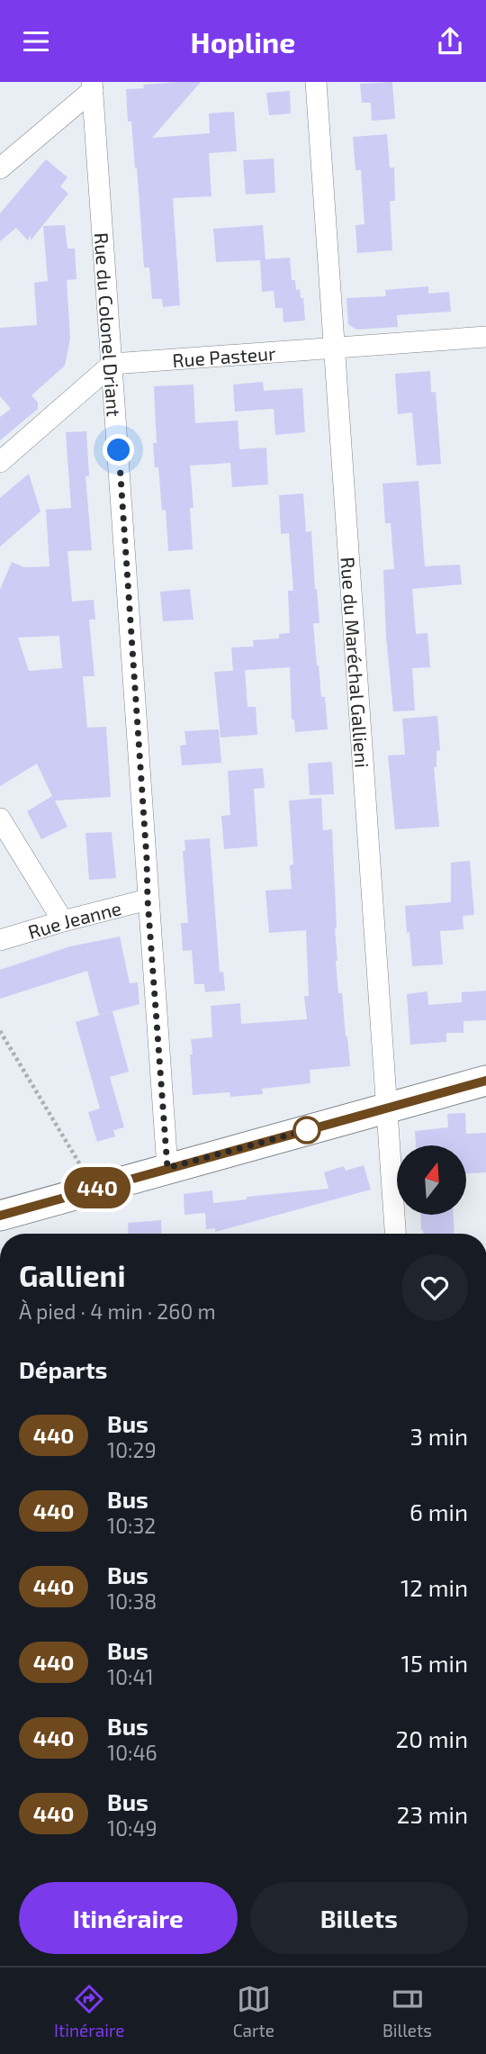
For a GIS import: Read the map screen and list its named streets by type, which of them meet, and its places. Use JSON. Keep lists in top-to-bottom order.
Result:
{
  "streets": {
    "street": [
      "Rue du Colonel Driant",
      "Rue Pasteur",
      "Rue du Maréchal Gallieni",
      "Rue Jeanne"
    ]
  },
  "crossings": [
    ["Rue du Colonel Driant", "Rue Pasteur"],
    ["Rue du Colonel Driant", "Rue Jeanne"],
    ["Rue Pasteur", "Rue du Maréchal Gallieni"]
  ],
  "lines": ["bus line 440"],
  "north": "top",
  "page": {
    "header": "Hopline",
    "on_map": "440",
    "heading": [
      ["Gallieni", "À pied · 4 min · 260 m"],
      "Départs"
    ],
    "list": [
      {
        "mark": "440",
        "name": "Bus",
        "note": "10:29",
        "value": "3 min"
      },
      {
        "mark": "440",
        "name": "Bus",
        "note": "10:32",
        "value": "6 min"
      },
      {
        "mark": "440",
        "name": "Bus",
        "note": "10:38",
        "value": "12 min"
      },
      {
        "mark": "440",
        "name": "Bus",
        "note": "10:41",
        "value": "15 min"
      },
      {
        "mark": "440",
        "name": "Bus",
        "note": "10:46",
        "value": "20 min"
      },
      {
        "mark": "440",
        "name": "Bus",
        "note": "10:49",
        "value": "23 min"
      }
    ],
    "buttons": ["Itinéraire", "Billets"],
    "tabs": ["Itinéraire", "Carte", "Billets"]
  }
}
